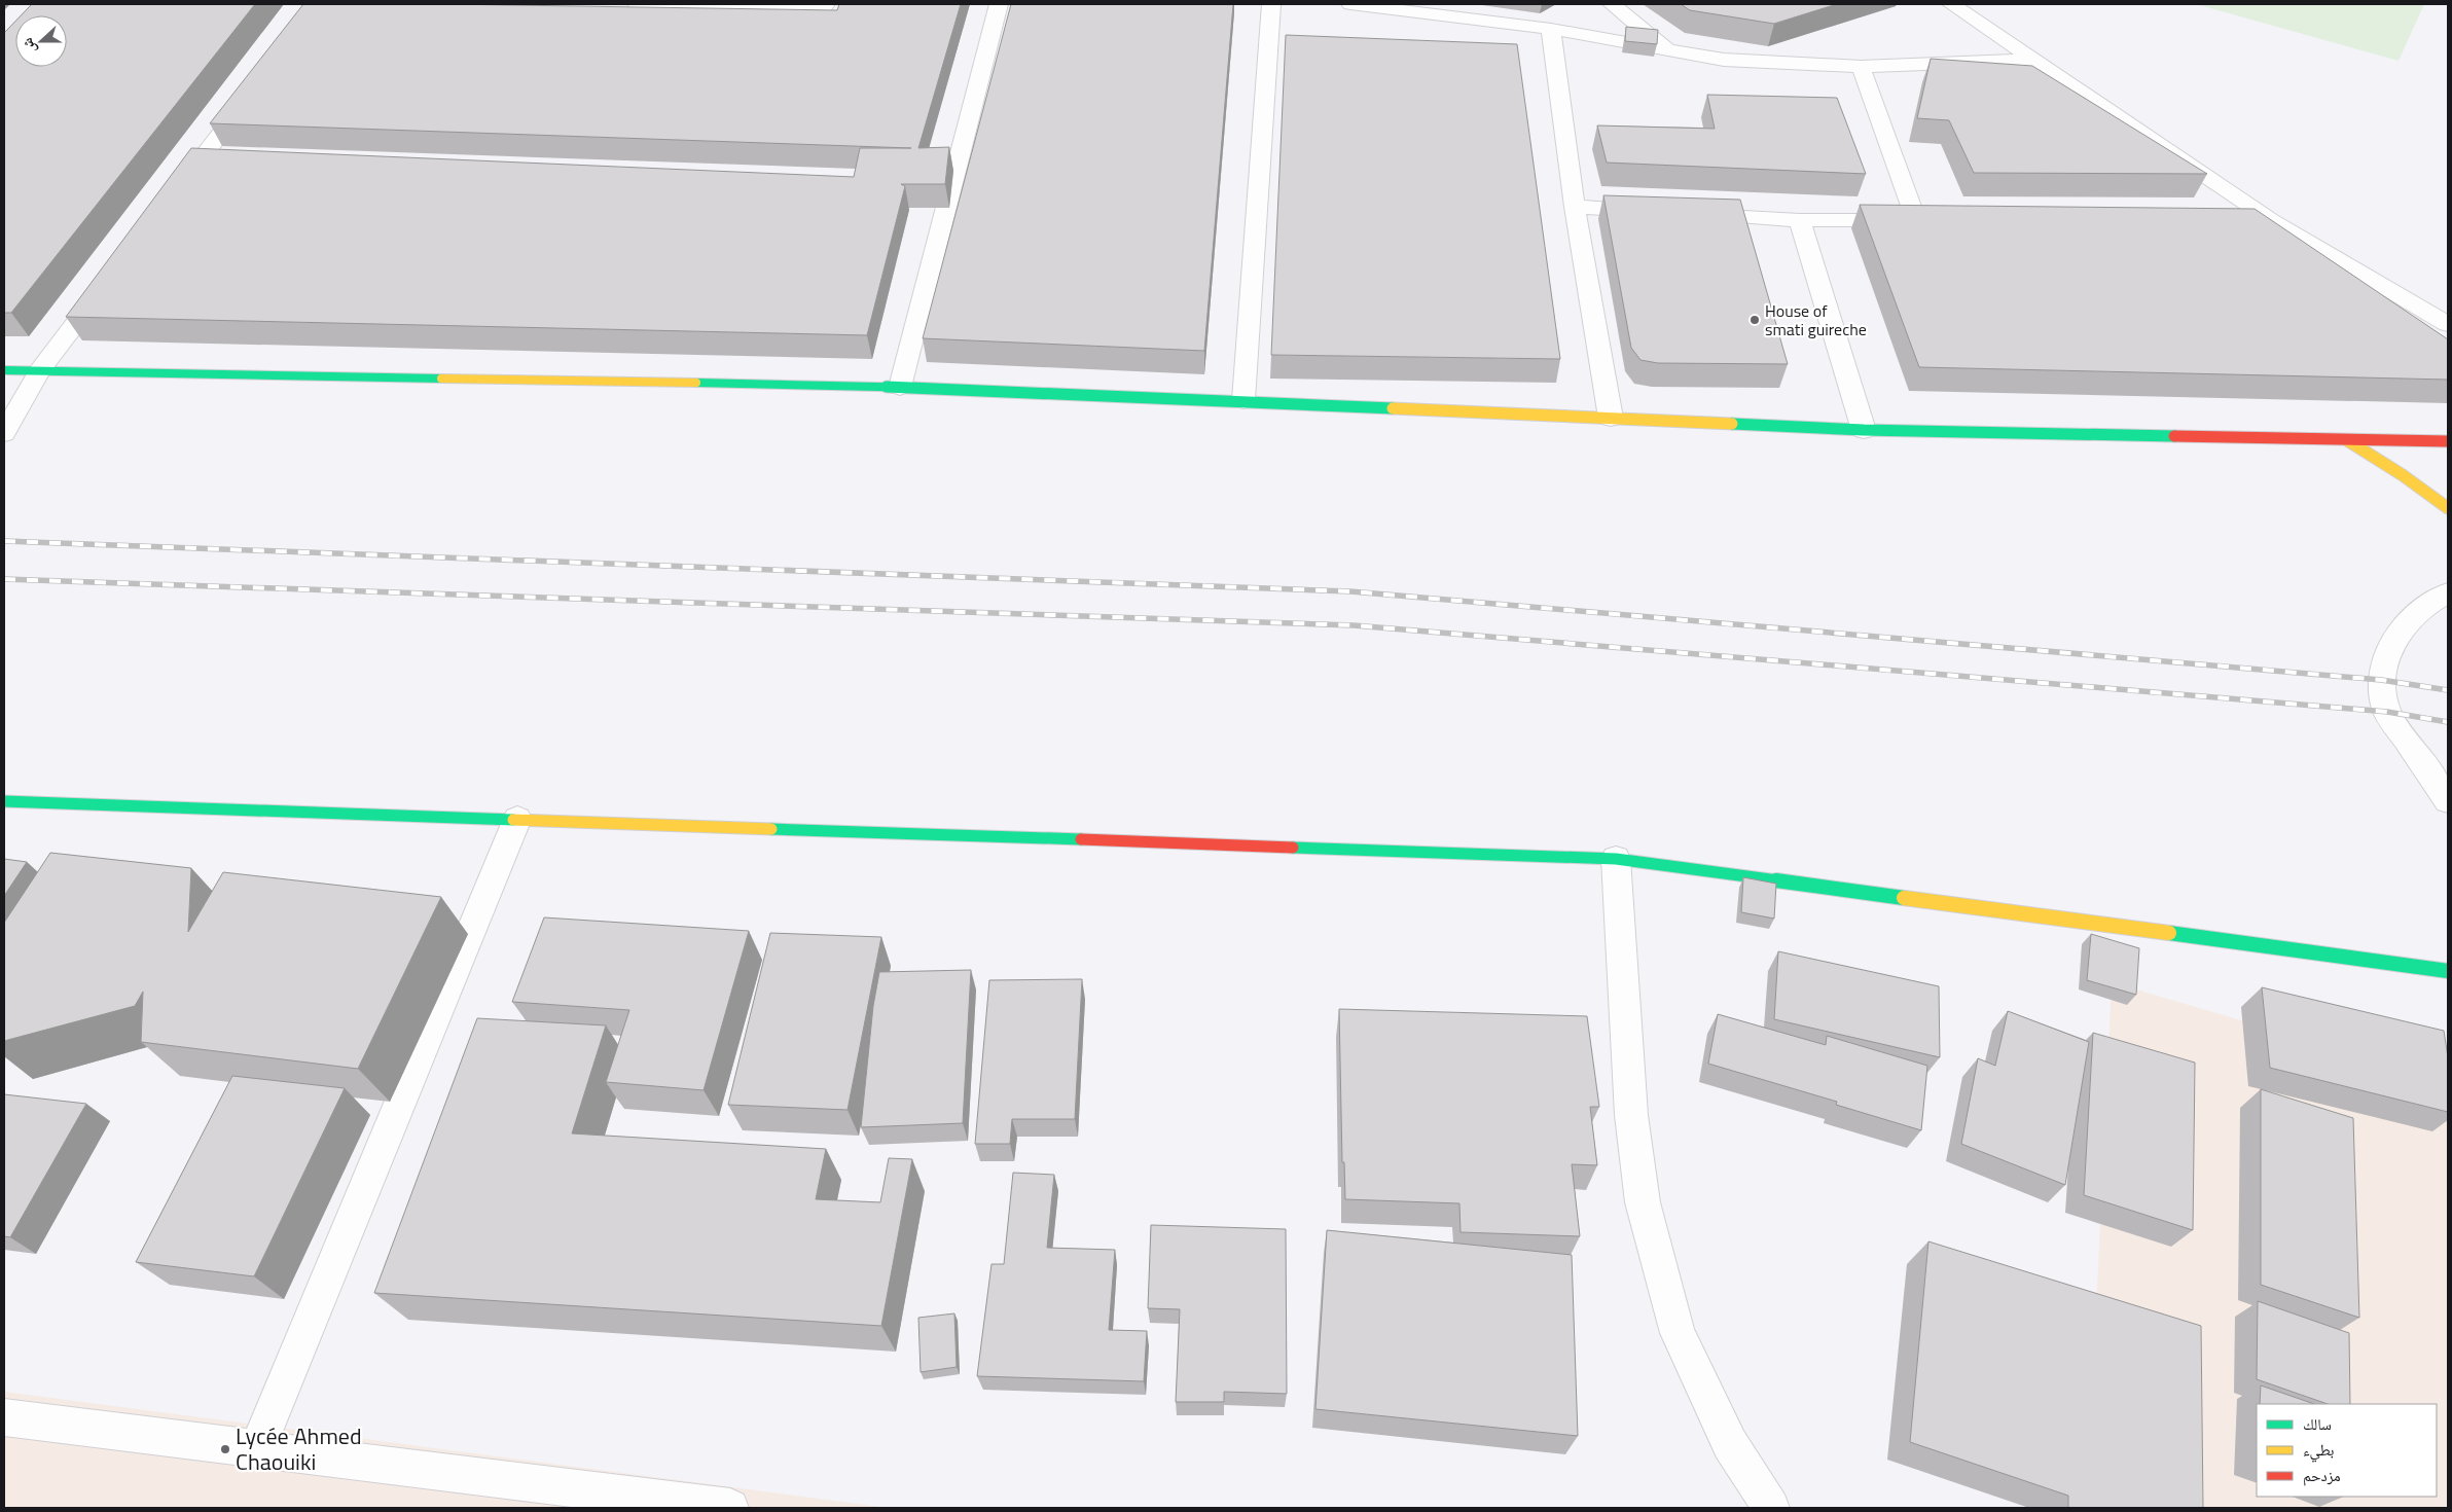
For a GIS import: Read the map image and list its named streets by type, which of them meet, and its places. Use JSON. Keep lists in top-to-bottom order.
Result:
{
  "places": ["House of smati guireche", "Lycée Ahmed Chaouiki"],
  "legend": ["سالك", "بطيء", "مزدحم"],
  "north": "left"
}
